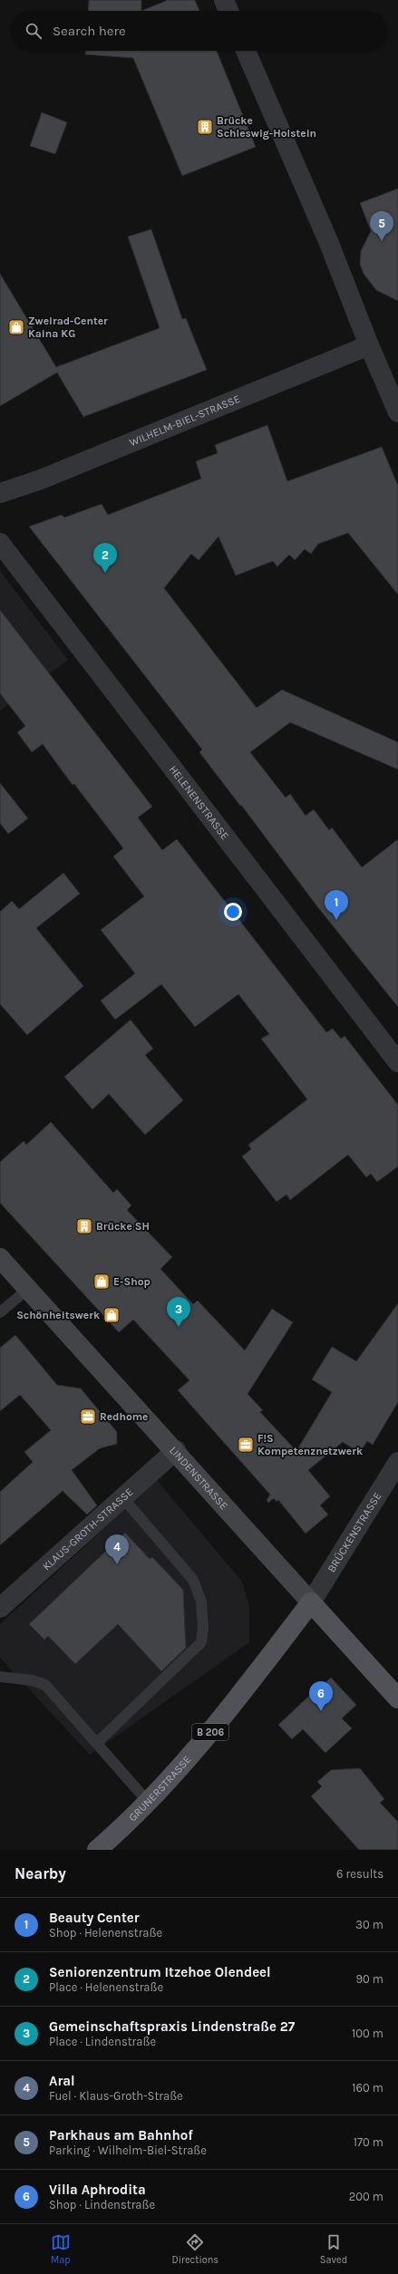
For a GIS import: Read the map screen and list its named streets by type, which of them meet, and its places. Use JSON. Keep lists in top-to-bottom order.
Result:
{
  "streets": {
    "main road": ["LINDENSTRASSE", "B 206", "GRUNERSTRASSE"],
    "street": [
      "WILHELM-BIEL-STRASSE",
      "HELENENSTRASSE",
      "KLAUS-GROTH-STRASSE",
      "BRÜCKENSTRASSE"
    ]
  },
  "crossings": [
    ["LINDENSTRASSE", "KLAUS-GROTH-STRASSE"],
    ["LINDENSTRASSE", "BRÜCKENSTRASSE"],
    ["LINDENSTRASSE", "GRUNERSTRASSE"],
    ["BRÜCKENSTRASSE", "GRUNERSTRASSE"]
  ],
  "places": {
    "building": ["Brücke Schleswig-Holstein", "Brücke SH"],
    "shop": ["Zweirad-Center Kaina KG", "E-Shop", "Schönheitswerk"],
    "office": ["Redhome", "F!S Kompetenznetzwerk"]
  },
  "page": {
    "search": "Search here",
    "pins": [
      "5",
      "2",
      "1",
      "3",
      "4",
      "6"
    ],
    "heading": ["Nearby", "6 results"],
    "list": [
      {
        "mark": "1",
        "name": "Beauty Center",
        "note": "Shop · Helenenstraße",
        "value": "30 m"
      },
      {
        "mark": "2",
        "name": "Seniorenzentrum Itzehoe Olendeel",
        "note": "Place · Helenenstraße",
        "value": "90 m"
      },
      {
        "mark": "3",
        "name": "Gemeinschaftspraxis Lindenstraße 27",
        "note": "Place · Lindenstraße",
        "value": "100 m"
      },
      {
        "mark": "4",
        "name": "Aral",
        "note": "Fuel · Klaus-Groth-Straße",
        "value": "160 m"
      },
      {
        "mark": "5",
        "name": "Parkhaus am Bahnhof",
        "note": "Parking · Wilhelm-Biel-Straße",
        "value": "170 m"
      },
      {
        "mark": "6",
        "name": "Villa Aphrodita",
        "note": "Shop · Lindenstraße",
        "value": "200 m"
      }
    ],
    "nav": ["Map", "Directions", "Saved"]
  }
}
